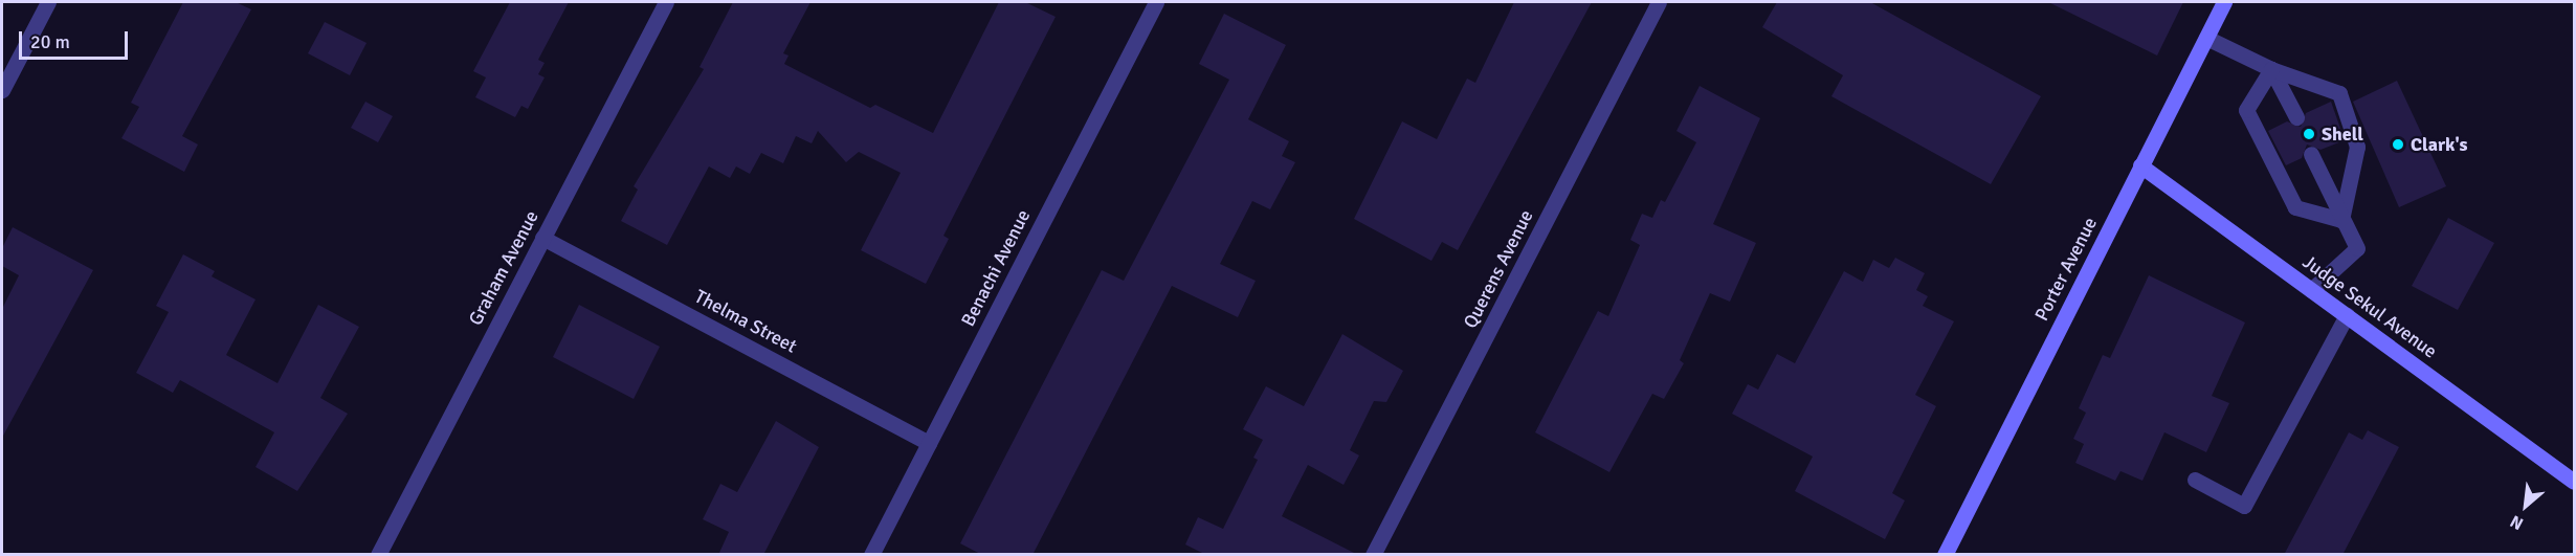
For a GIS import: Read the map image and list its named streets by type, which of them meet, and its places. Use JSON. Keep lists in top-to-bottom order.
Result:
{
  "streets": {
    "main road": ["Porter Avenue", "Judge Sekul Avenue"],
    "street": [
      "Graham Avenue",
      "Benachi Avenue",
      "Querens Avenue",
      "Thelma Street"
    ]
  },
  "crossings": [
    ["Graham Avenue", "Thelma Street"],
    ["Benachi Avenue", "Thelma Street"],
    ["Porter Avenue", "Judge Sekul Avenue"]
  ],
  "places": ["Shell", "Clark's"],
  "scale_bar": "20 m",
  "north": "bottom left"
}
